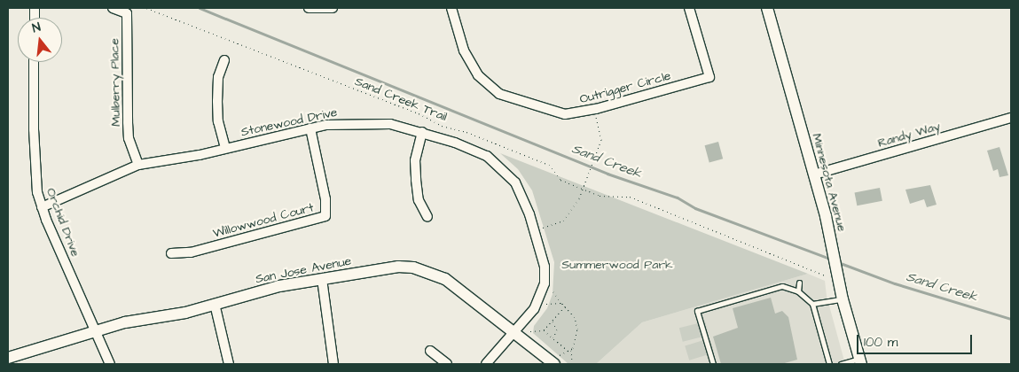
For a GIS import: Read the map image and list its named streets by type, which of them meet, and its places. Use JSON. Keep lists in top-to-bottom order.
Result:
{
  "streets": {
    "street": [
      "Mulberry Place",
      "Outrigger Circle",
      "Stonewood Drive",
      "Randy Way",
      "Minnesota Avenue",
      "Willowwood Court",
      "Orchid Drive",
      "San Jose Avenue"
    ],
    "path": ["Sand Creek Trail"]
  },
  "crossings": [
    ["Mulberry Place", "Stonewood Drive"],
    ["Stonewood Drive", "Willowwood Court"],
    ["Stonewood Drive", "Orchid Drive"],
    ["Stonewood Drive", "San Jose Avenue"],
    ["Randy Way", "Minnesota Avenue"],
    ["Orchid Drive", "San Jose Avenue"]
  ],
  "water": ["Sand Creek"],
  "parks": ["Summerwood Park"],
  "scale_bar": "100 m",
  "north": "top"
}
